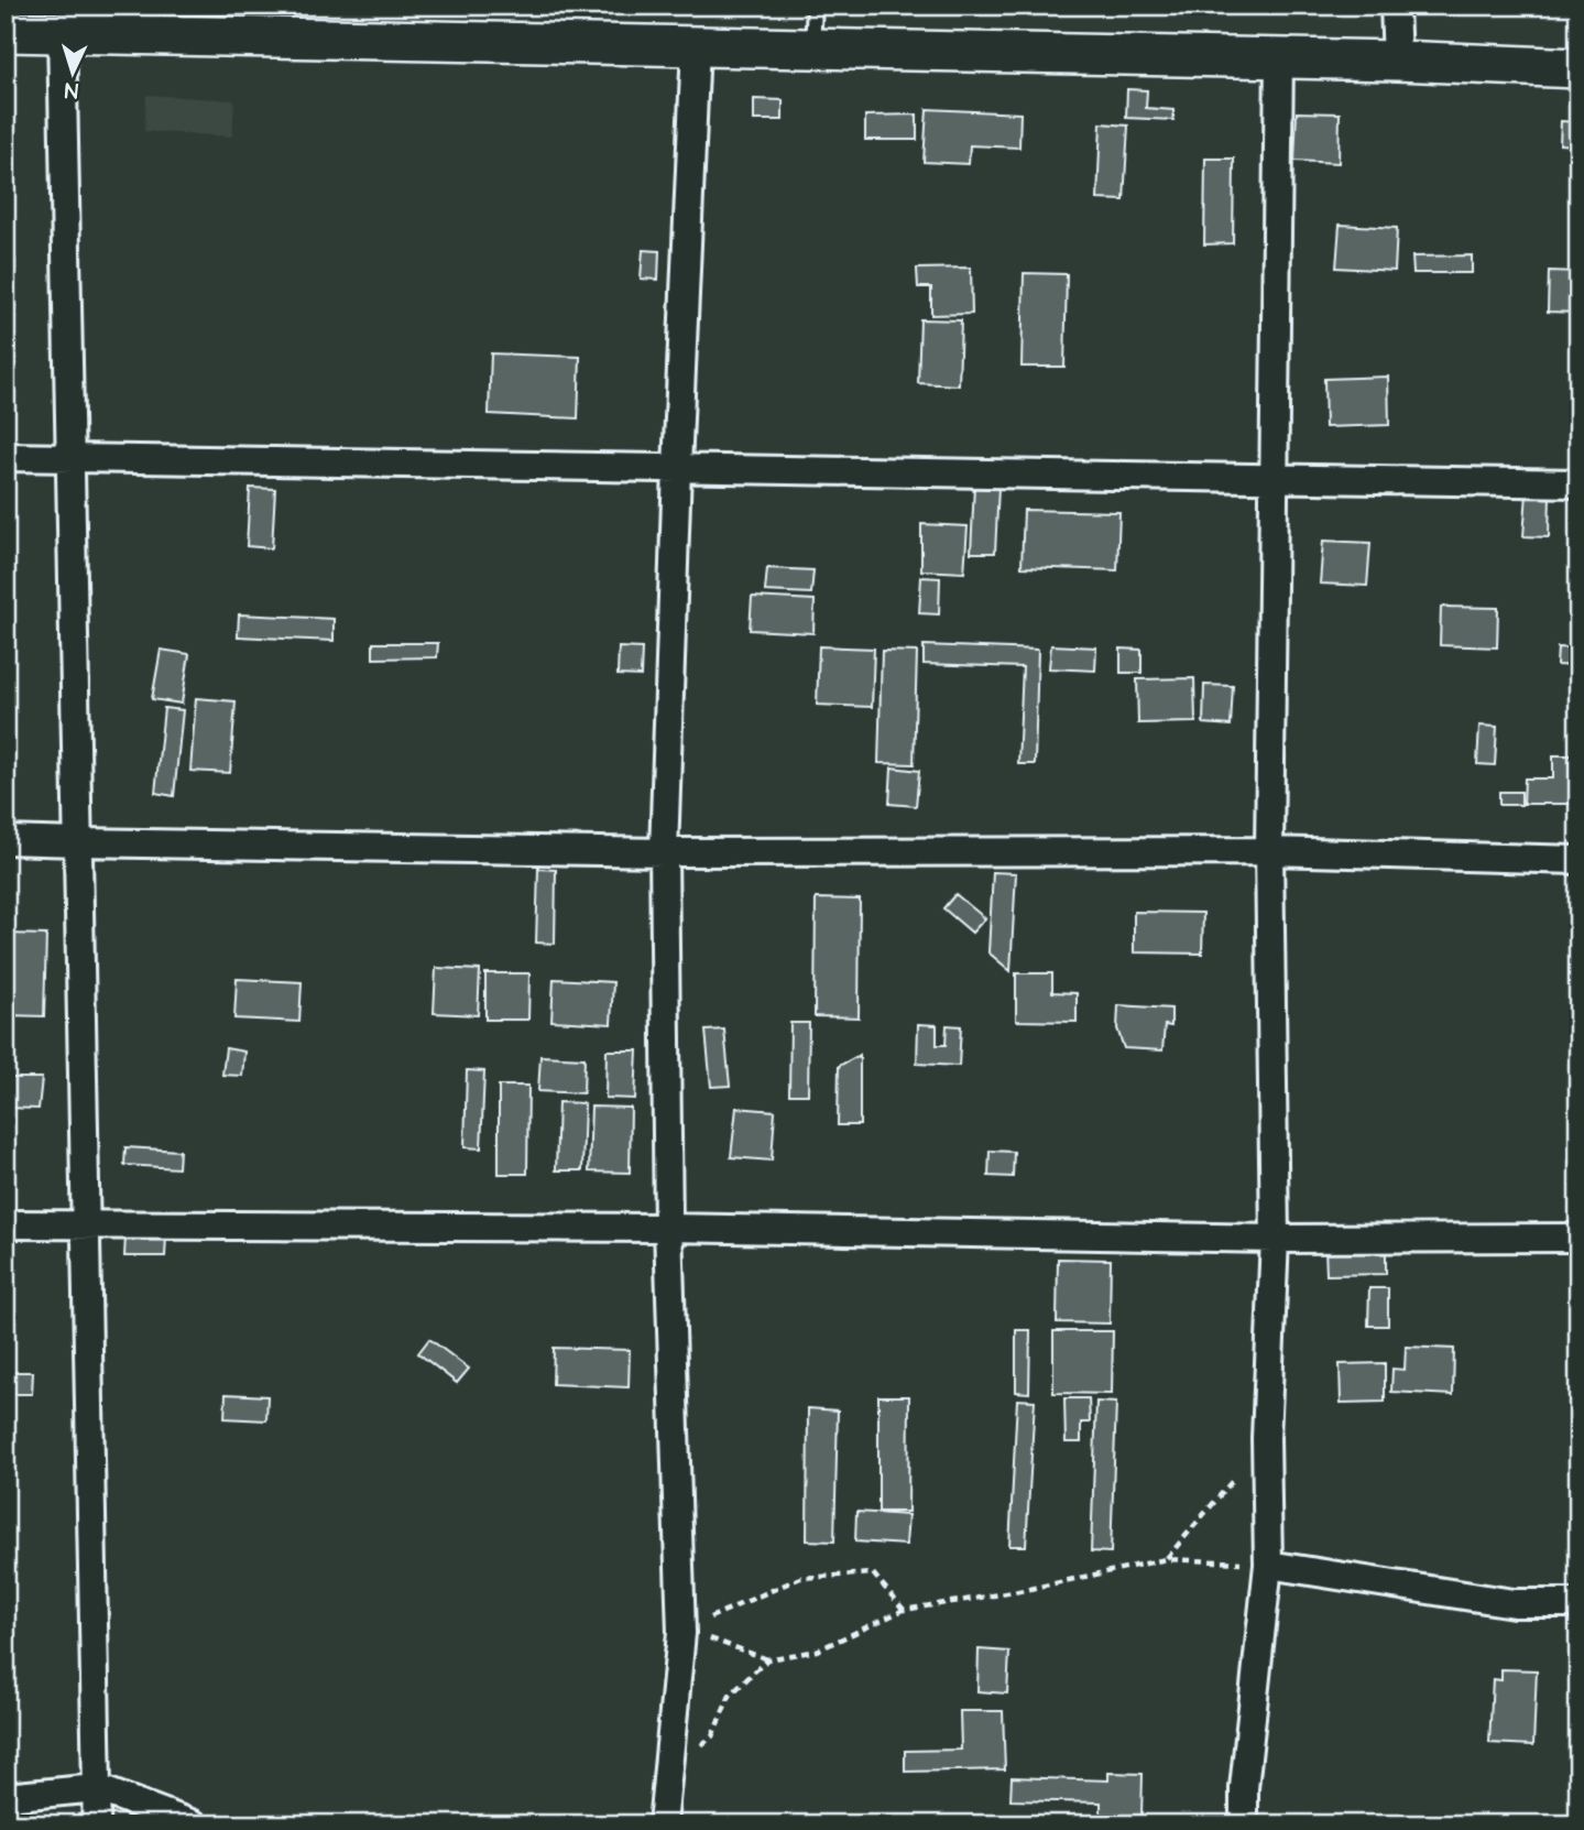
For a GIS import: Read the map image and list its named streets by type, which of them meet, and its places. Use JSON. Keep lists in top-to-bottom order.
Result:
{
  "north": "bottom"
}
